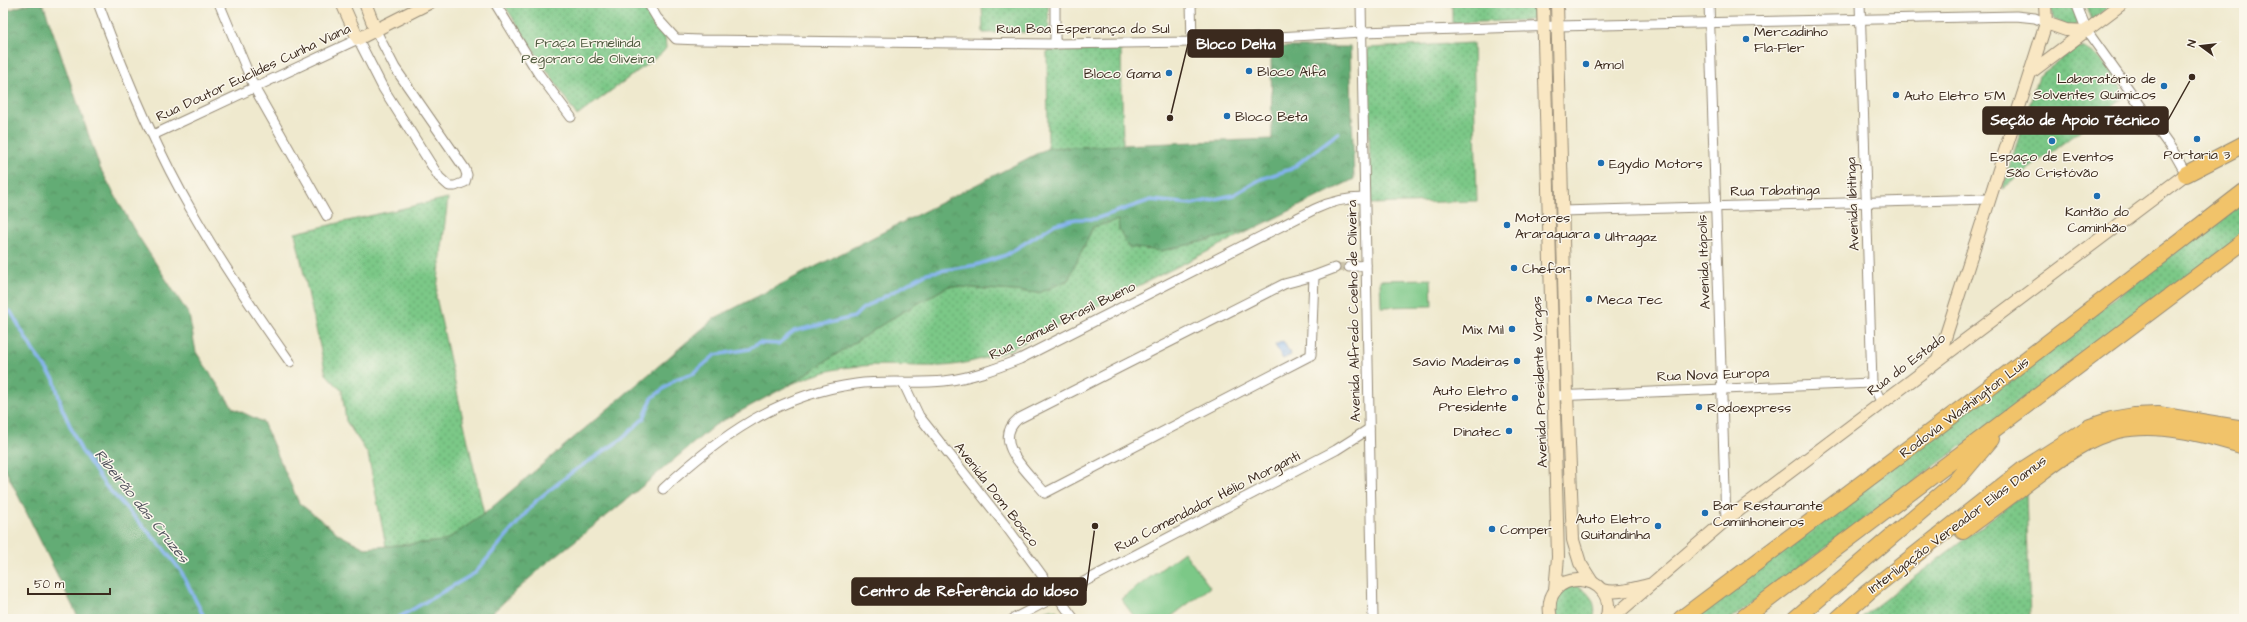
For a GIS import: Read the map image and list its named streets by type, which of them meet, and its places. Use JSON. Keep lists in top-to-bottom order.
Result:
{
  "streets": {
    "highway": ["Rodovia Washington Luís", "Interligação Vereador Elias Damus"],
    "main road": [
      "Rua Boa Esperança do Sul",
      "Rua Doutor Euclides Cunha Viana",
      "Rua do Estado",
      "Avenida Presidente Vargas"
    ],
    "street": [
      "Rua Tabatinga",
      "Avenida Ibitinga",
      "Avenida Itápolis",
      "Avenida Alfredo Coelho de Oliveira",
      "Rua Samuel Brasil Bueno",
      "Rua Nova Europa",
      "Avenida Dom Bosco",
      "Rua Comendador Hélio Morganti"
    ]
  },
  "crossings": [
    ["Rua Boa Esperança do Sul", "Avenida Ibitinga"],
    ["Rua Boa Esperança do Sul", "Avenida Itápolis"],
    ["Rua Boa Esperança do Sul", "Avenida Alfredo Coelho de Oliveira"],
    ["Rua Boa Esperança do Sul", "Avenida Presidente Vargas"],
    ["Rua Tabatinga", "Avenida Ibitinga"],
    ["Rua Tabatinga", "Avenida Itápolis"],
    ["Rua Tabatinga", "Avenida Presidente Vargas"],
    ["Avenida Ibitinga", "Rua do Estado"],
    ["Avenida Ibitinga", "Rua Nova Europa"],
    ["Avenida Itápolis", "Rua do Estado"],
    ["Avenida Itápolis", "Rua Nova Europa"],
    ["Avenida Alfredo Coelho de Oliveira", "Rua Samuel Brasil Bueno"],
    ["Avenida Alfredo Coelho de Oliveira", "Rua Comendador Hélio Morganti"],
    ["Rua Samuel Brasil Bueno", "Avenida Dom Bosco"],
    ["Rua Nova Europa", "Avenida Presidente Vargas"],
    ["Avenida Dom Bosco", "Rua Comendador Hélio Morganti"]
  ],
  "water": ["Ribeirão das Cruzes"],
  "parks": ["Praça Ermelinda Pegoraro de Oliveira"],
  "places": [
    "Mercadinho Fla-Fler",
    "Amol",
    "Bloco Alfa",
    "Bloco Gama",
    "Seção de Apoio Técnico",
    "Laboratório de Solventes Químicos",
    "Auto Eletro 5M",
    "Bloco Beta",
    "Bloco Delta",
    "Portaria 3",
    "Espaço de Eventos São Cristóvão",
    "Egydio Motors",
    "Kantão do Caminhão",
    "Motores Araraquara",
    "Ultragaz",
    "Chefor",
    "Meca Tec",
    "Mix Mil",
    "Savio Madeiras",
    "Auto Eletro Presidente",
    "Rodoexpress",
    "Dinatec",
    "Bar Restaurante Caminhoneiros",
    "Centro de Referência do Idoso",
    "Auto Eletro Quitandinha",
    "Comper"
  ],
  "scale_bar": "50 m",
  "north": "left"
}
